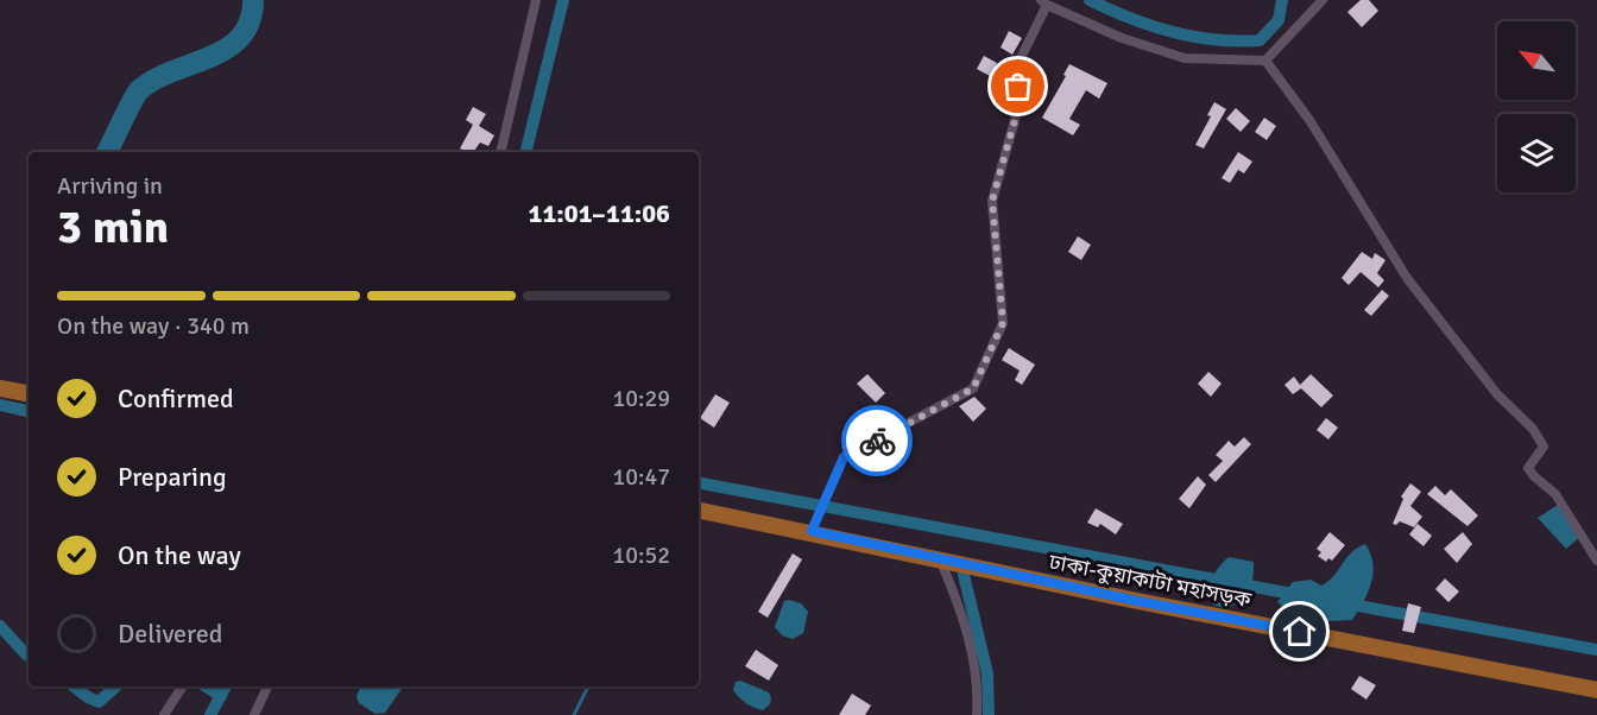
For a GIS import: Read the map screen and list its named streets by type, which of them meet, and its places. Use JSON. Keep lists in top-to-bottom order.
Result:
{
  "streets": {
    "main road": ["ঢাকা-কুয়াকাটা মহাসড়ক"]
  },
  "north": "top left",
  "page": {
    "heading": ["3 min", "Arriving in", "11:01–11:06"],
    "bar": "On the way · 340 m",
    "list": [
      ["Confirmed", "10:29"],
      ["Preparing", "10:47"],
      ["On the way", "10:52"],
      "Delivered"
    ]
  }
}
